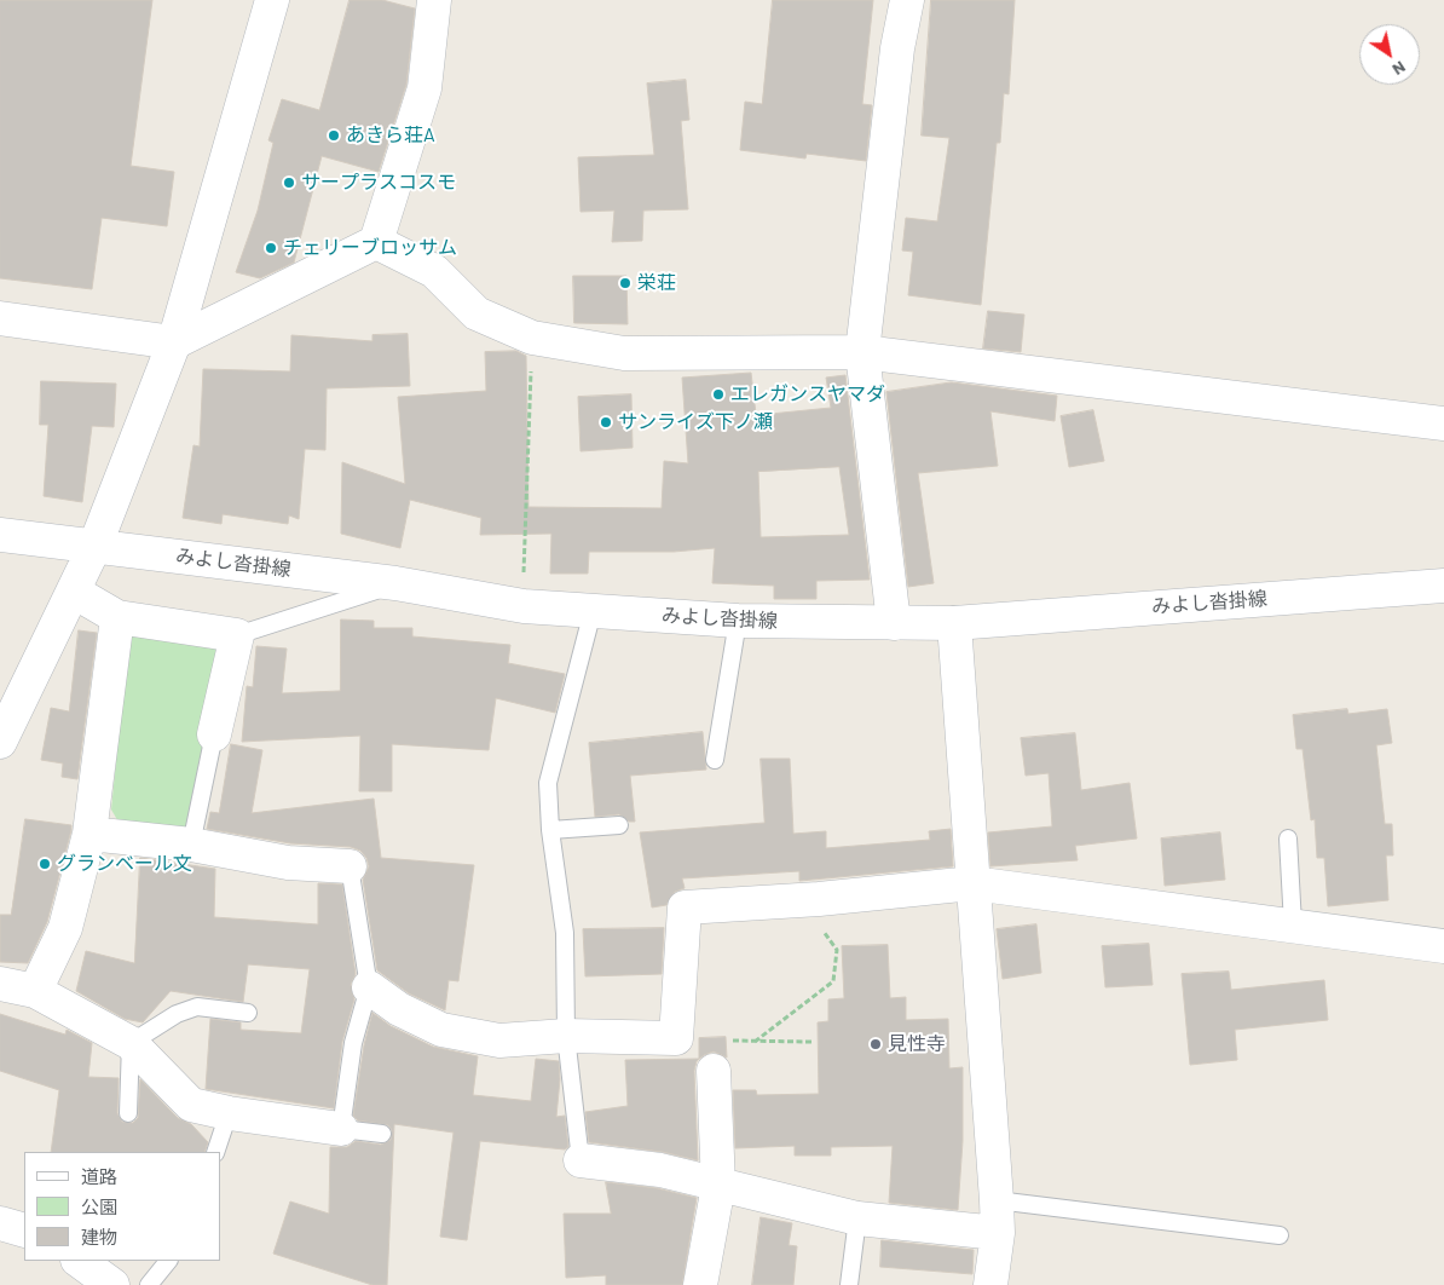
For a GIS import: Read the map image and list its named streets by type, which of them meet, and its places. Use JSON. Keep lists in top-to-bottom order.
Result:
{
  "streets": {
    "street": ["みよし沓掛線"]
  },
  "places": [
    "あきら荘A",
    "サープラスコスモ",
    "チェリーブロッサム",
    "栄荘",
    "エレガンスヤマダ",
    "サンライズ下ノ瀬",
    "グランベール文",
    "見性寺"
  ],
  "legend": ["道路", "公園", "建物"],
  "north": "bottom right"
}
